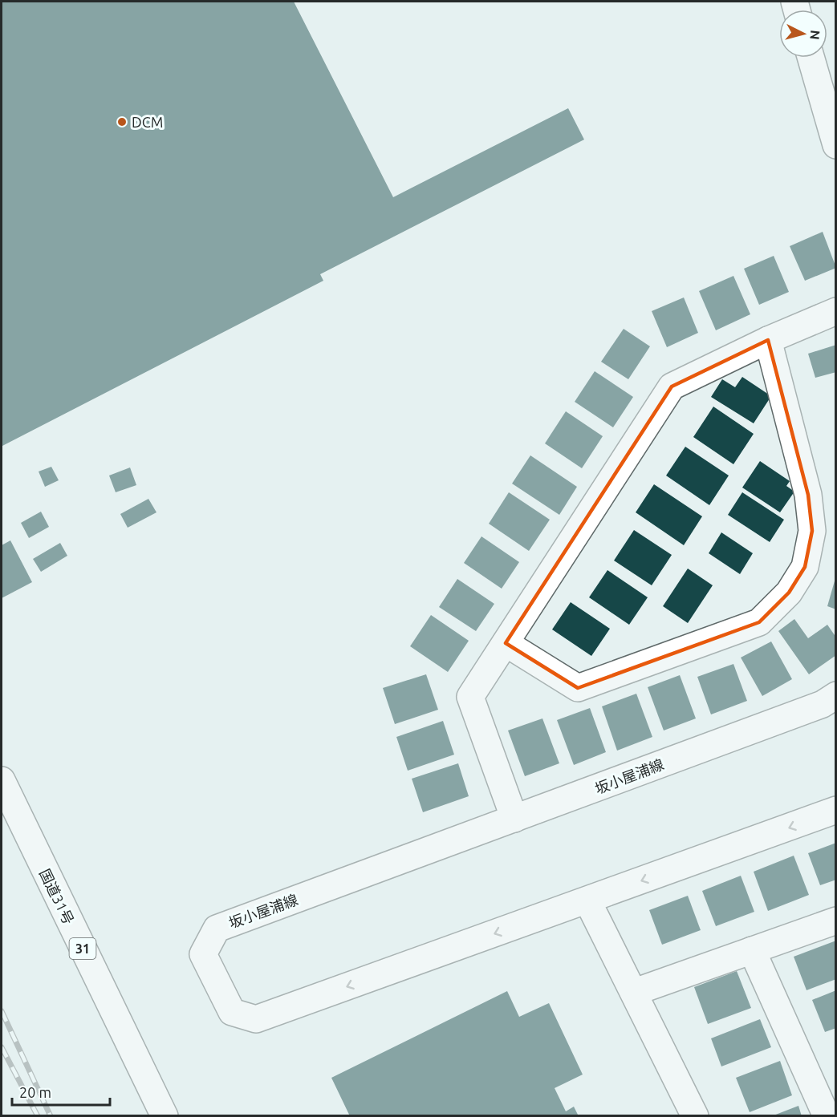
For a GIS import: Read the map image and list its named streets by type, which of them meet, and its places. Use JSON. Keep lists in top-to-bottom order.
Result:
{
  "streets": {
    "main road": ["坂小屋浦線", "国道31号", "31"]
  },
  "places": ["DCM"],
  "scale_bar": "20 m",
  "north": "right"
}
